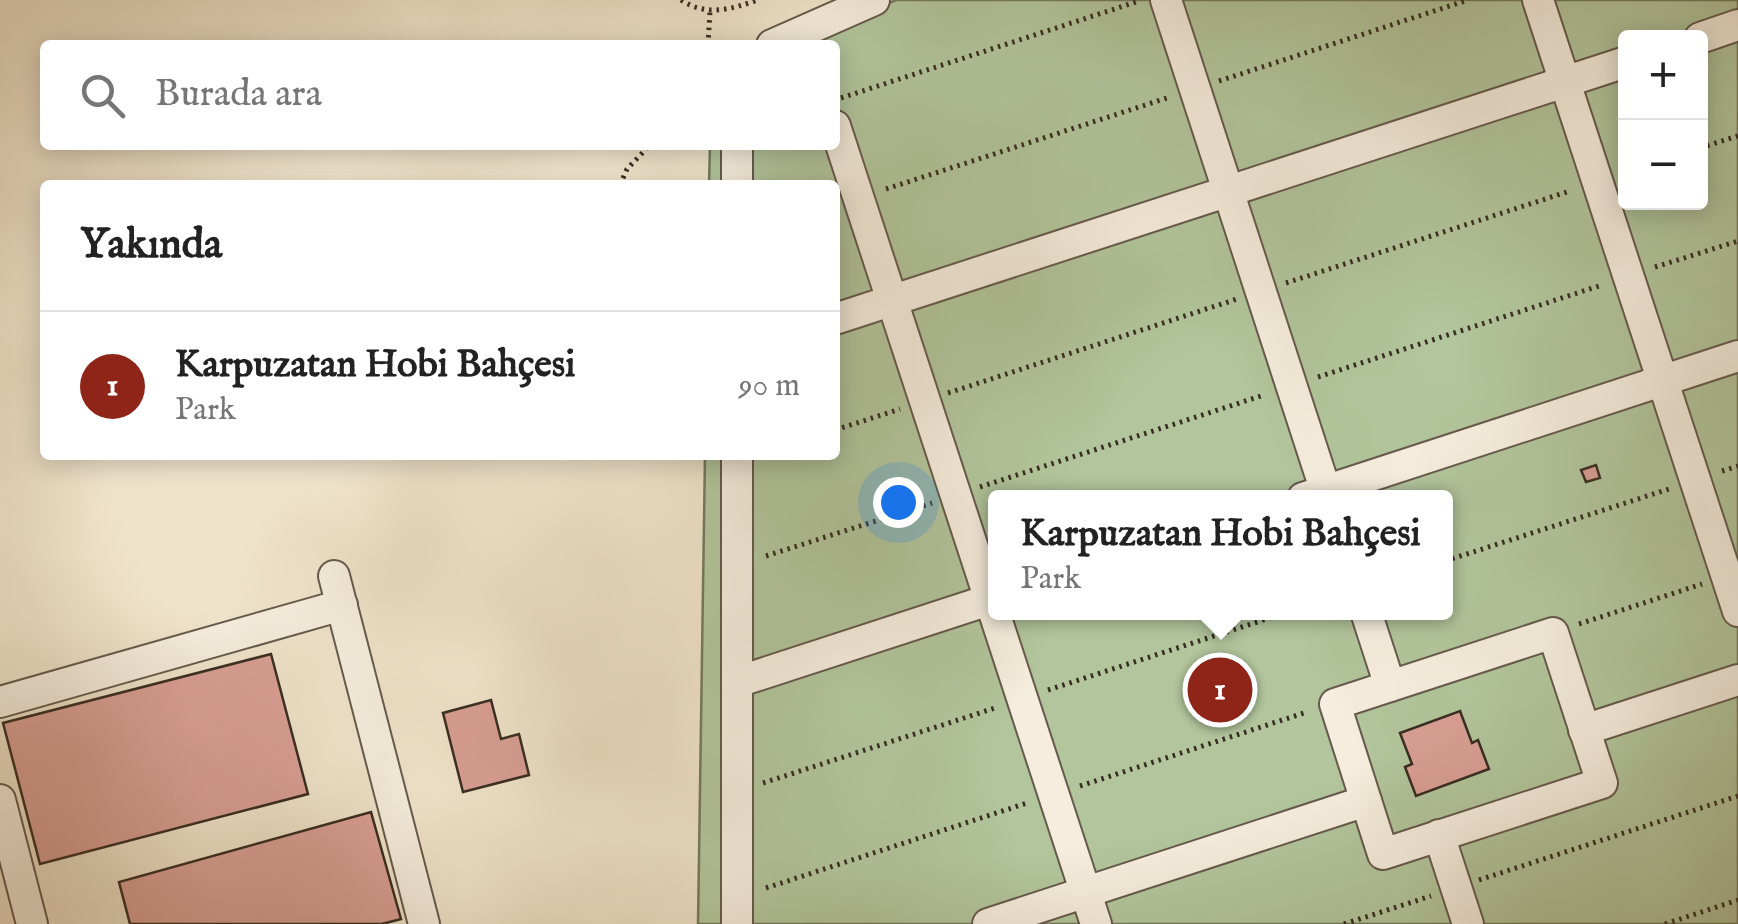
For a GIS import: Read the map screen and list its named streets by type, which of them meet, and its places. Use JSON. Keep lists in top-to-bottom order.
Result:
{
  "page": {
    "map_buttons": ["+", "−"],
    "search": "Burada ara",
    "heading": "Yakında",
    "list": [
      {
        "mark": "1",
        "name": "Karpuzatan Hobi Bahçesi",
        "note": "Park",
        "value": "90 m"
      }
    ],
    "popup": ["Karpuzatan Hobi Bahçesi", "Park"],
    "pins": "1"
  }
}
